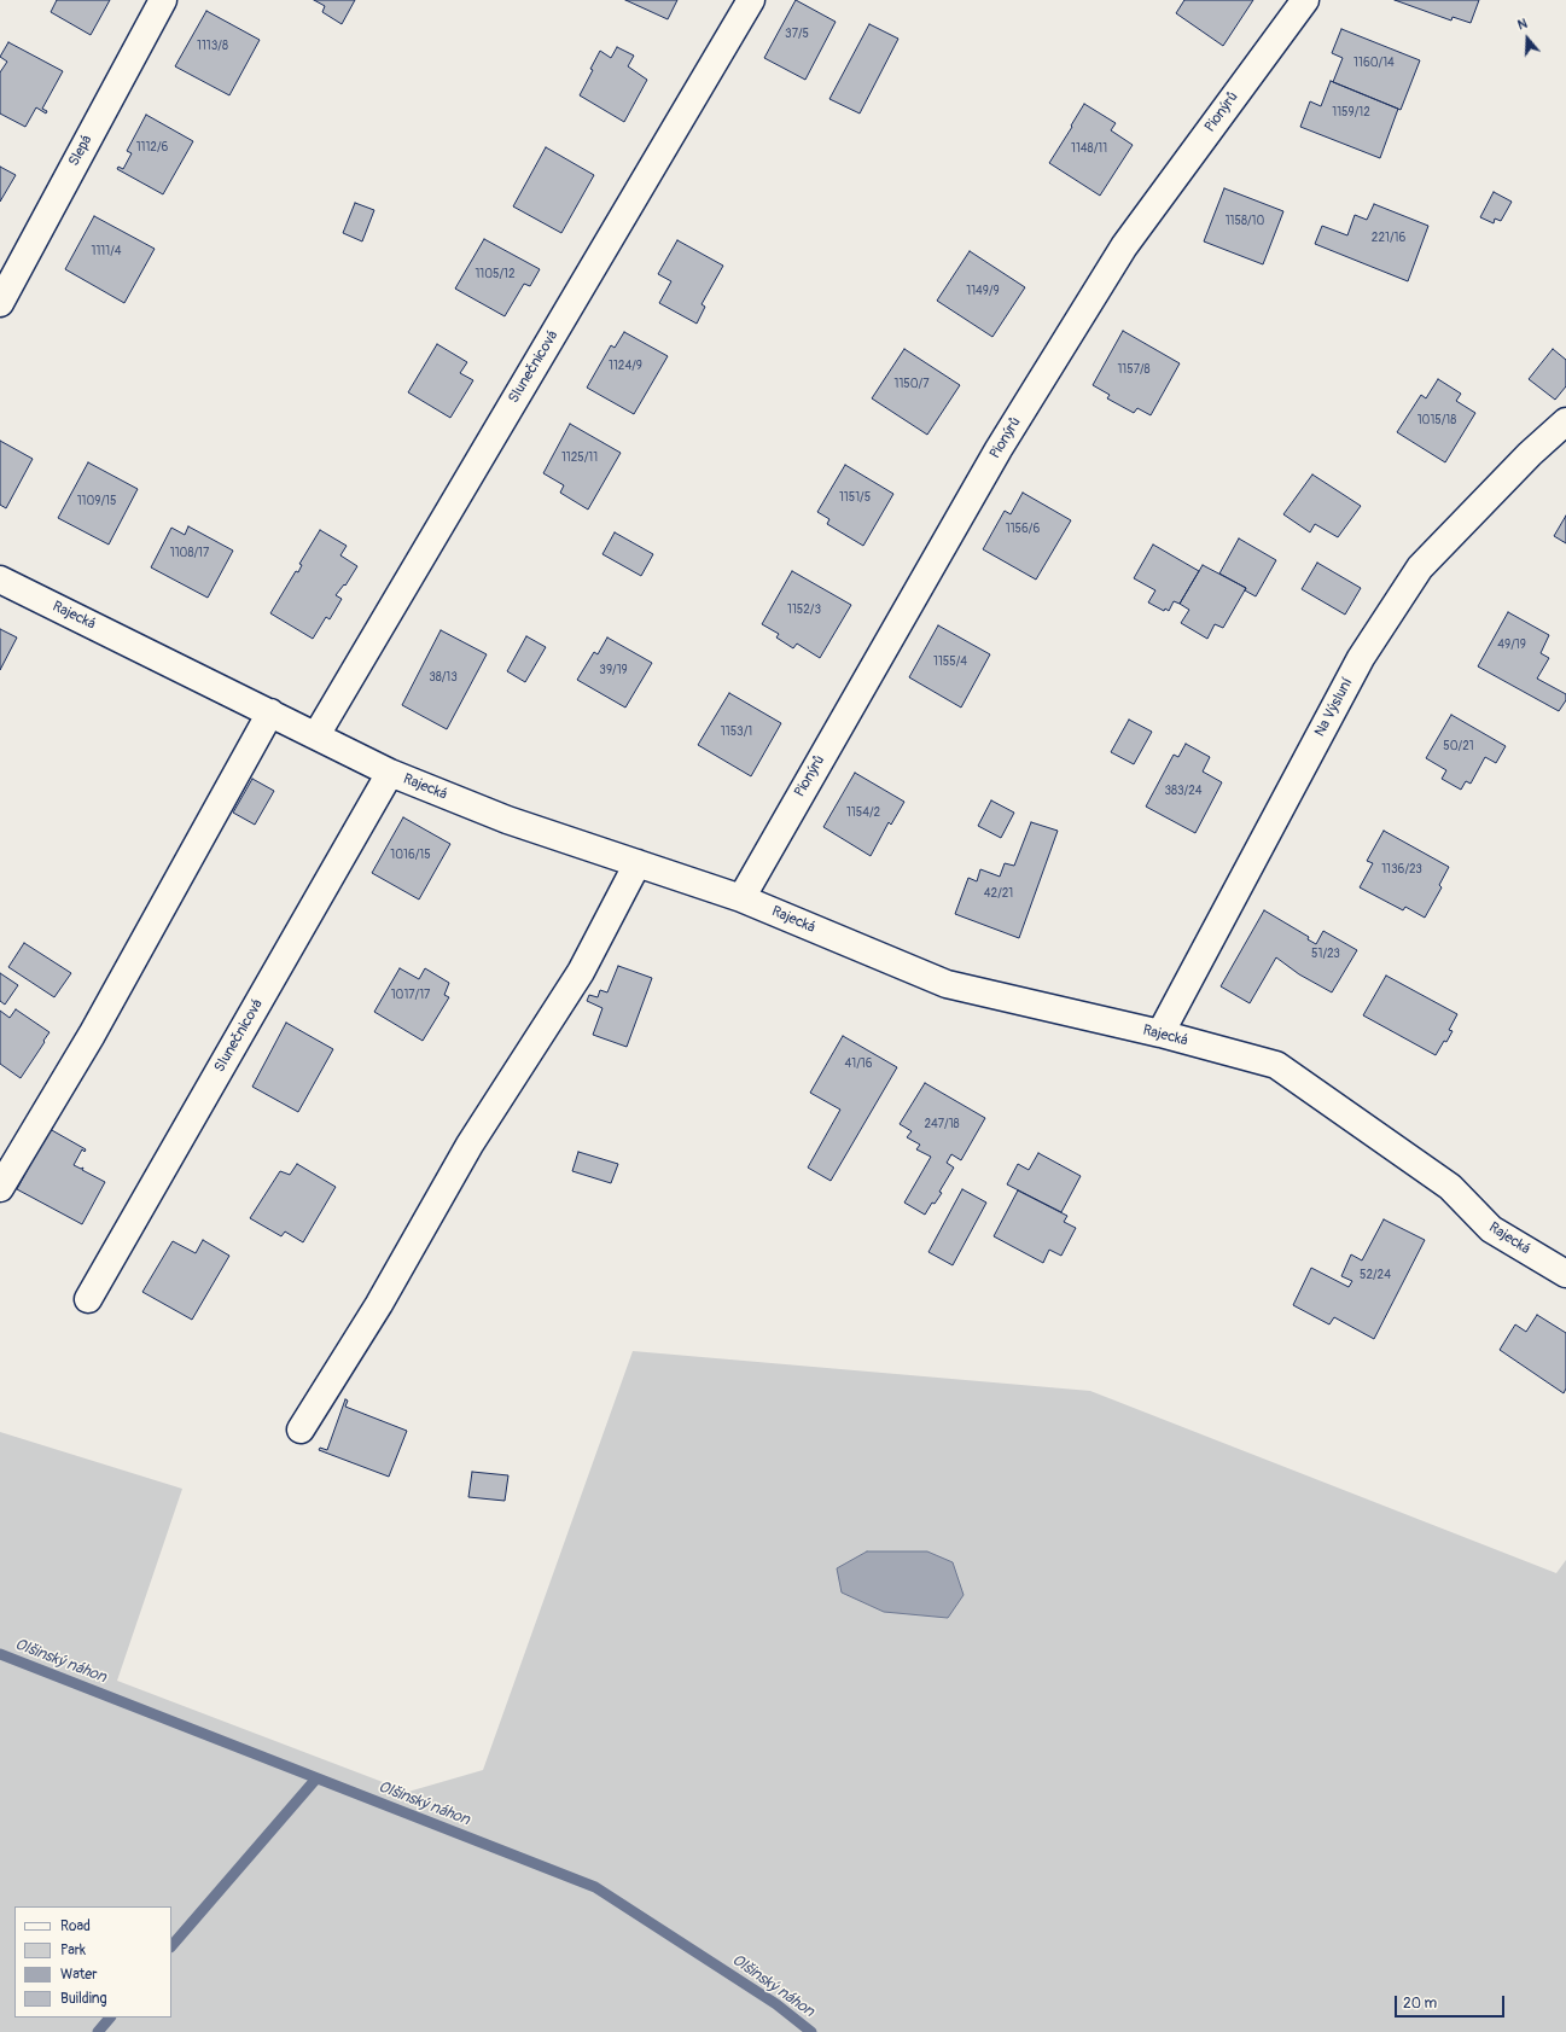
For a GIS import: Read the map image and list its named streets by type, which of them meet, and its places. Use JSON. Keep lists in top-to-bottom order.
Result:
{
  "streets": {
    "street": [
      "Pionýrů",
      "Slepá",
      "Slunečnicová",
      "Rajecká",
      "Na Výsluní"
    ]
  },
  "crossings": [
    ["Pionýrů", "Rajecká"],
    ["Slunečnicová", "Rajecká"],
    ["Rajecká", "Na Výsluní"]
  ],
  "water": ["Olšinský náhon"],
  "house_numbers": [
    "37/5",
    "1113/8",
    "1160/14",
    "1159/12",
    "1112/6",
    "1148/11",
    "1158/10",
    "221/16",
    "1111/4",
    "1105/12",
    "1149/9",
    "1124/9",
    "1157/8",
    "1150/7",
    "1015/18",
    "1125/11",
    "1151/5",
    "1109/15",
    "1156/6",
    "1108/17",
    "1152/3",
    "49/19",
    "1155/4",
    "39/19",
    "38/13",
    "1153/1",
    "50/21",
    "383/24",
    "1154/2",
    "1016/15",
    "1136/23",
    "42/21",
    "51/23",
    "1017/17",
    "41/16",
    "247/18",
    "52/24"
  ],
  "legend": [
    "Road",
    "Park",
    "Water",
    "Building"
  ],
  "scale_bar": "20 m",
  "north": "top"
}
